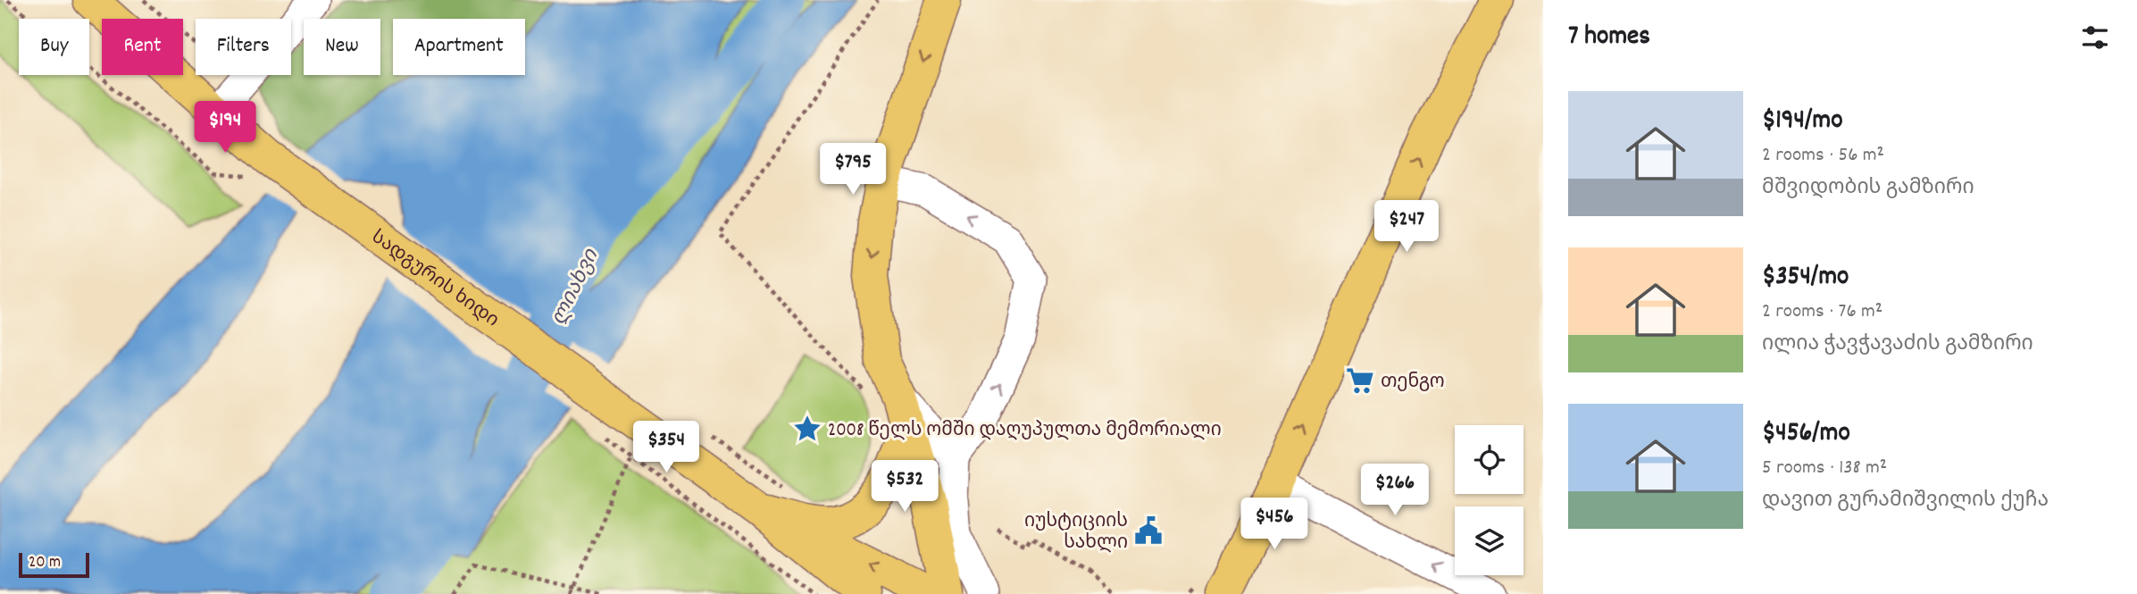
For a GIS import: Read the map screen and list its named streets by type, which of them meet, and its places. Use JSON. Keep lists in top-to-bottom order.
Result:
{
  "streets": {
    "main road": ["სადგურის ხიდი"]
  },
  "water": ["ლიახვი"],
  "places": {
    "supermarket": ["თენგო"],
    "place": ["2008 წელს ომში დაღუპულთა მემორიალი"],
    "public building": ["იუსტიციის სახლი"]
  },
  "scale_bar": "20 m",
  "page": {
    "heading": "7 homes",
    "chip": [
      "Buy",
      "Rent",
      "Filters",
      "New",
      "Apartment"
    ],
    "list": [
      {
        "name": "$194/mo",
        "note": "2 rooms · 56 m² · მშვიდობის გამზირი"
      },
      {
        "name": "$354/mo",
        "note": "2 rooms · 76 m² · ილია ჭავჭავაძის გამზირი"
      },
      {
        "name": "$456/mo",
        "note": "5 rooms · 138 m² · დავით გურამიშვილის ქუჩა"
      }
    ],
    "price": [
      "$194",
      "$795",
      "$247",
      "$354",
      "$532",
      "$266",
      "$456"
    ],
    "scale": "20 m"
  }
}
